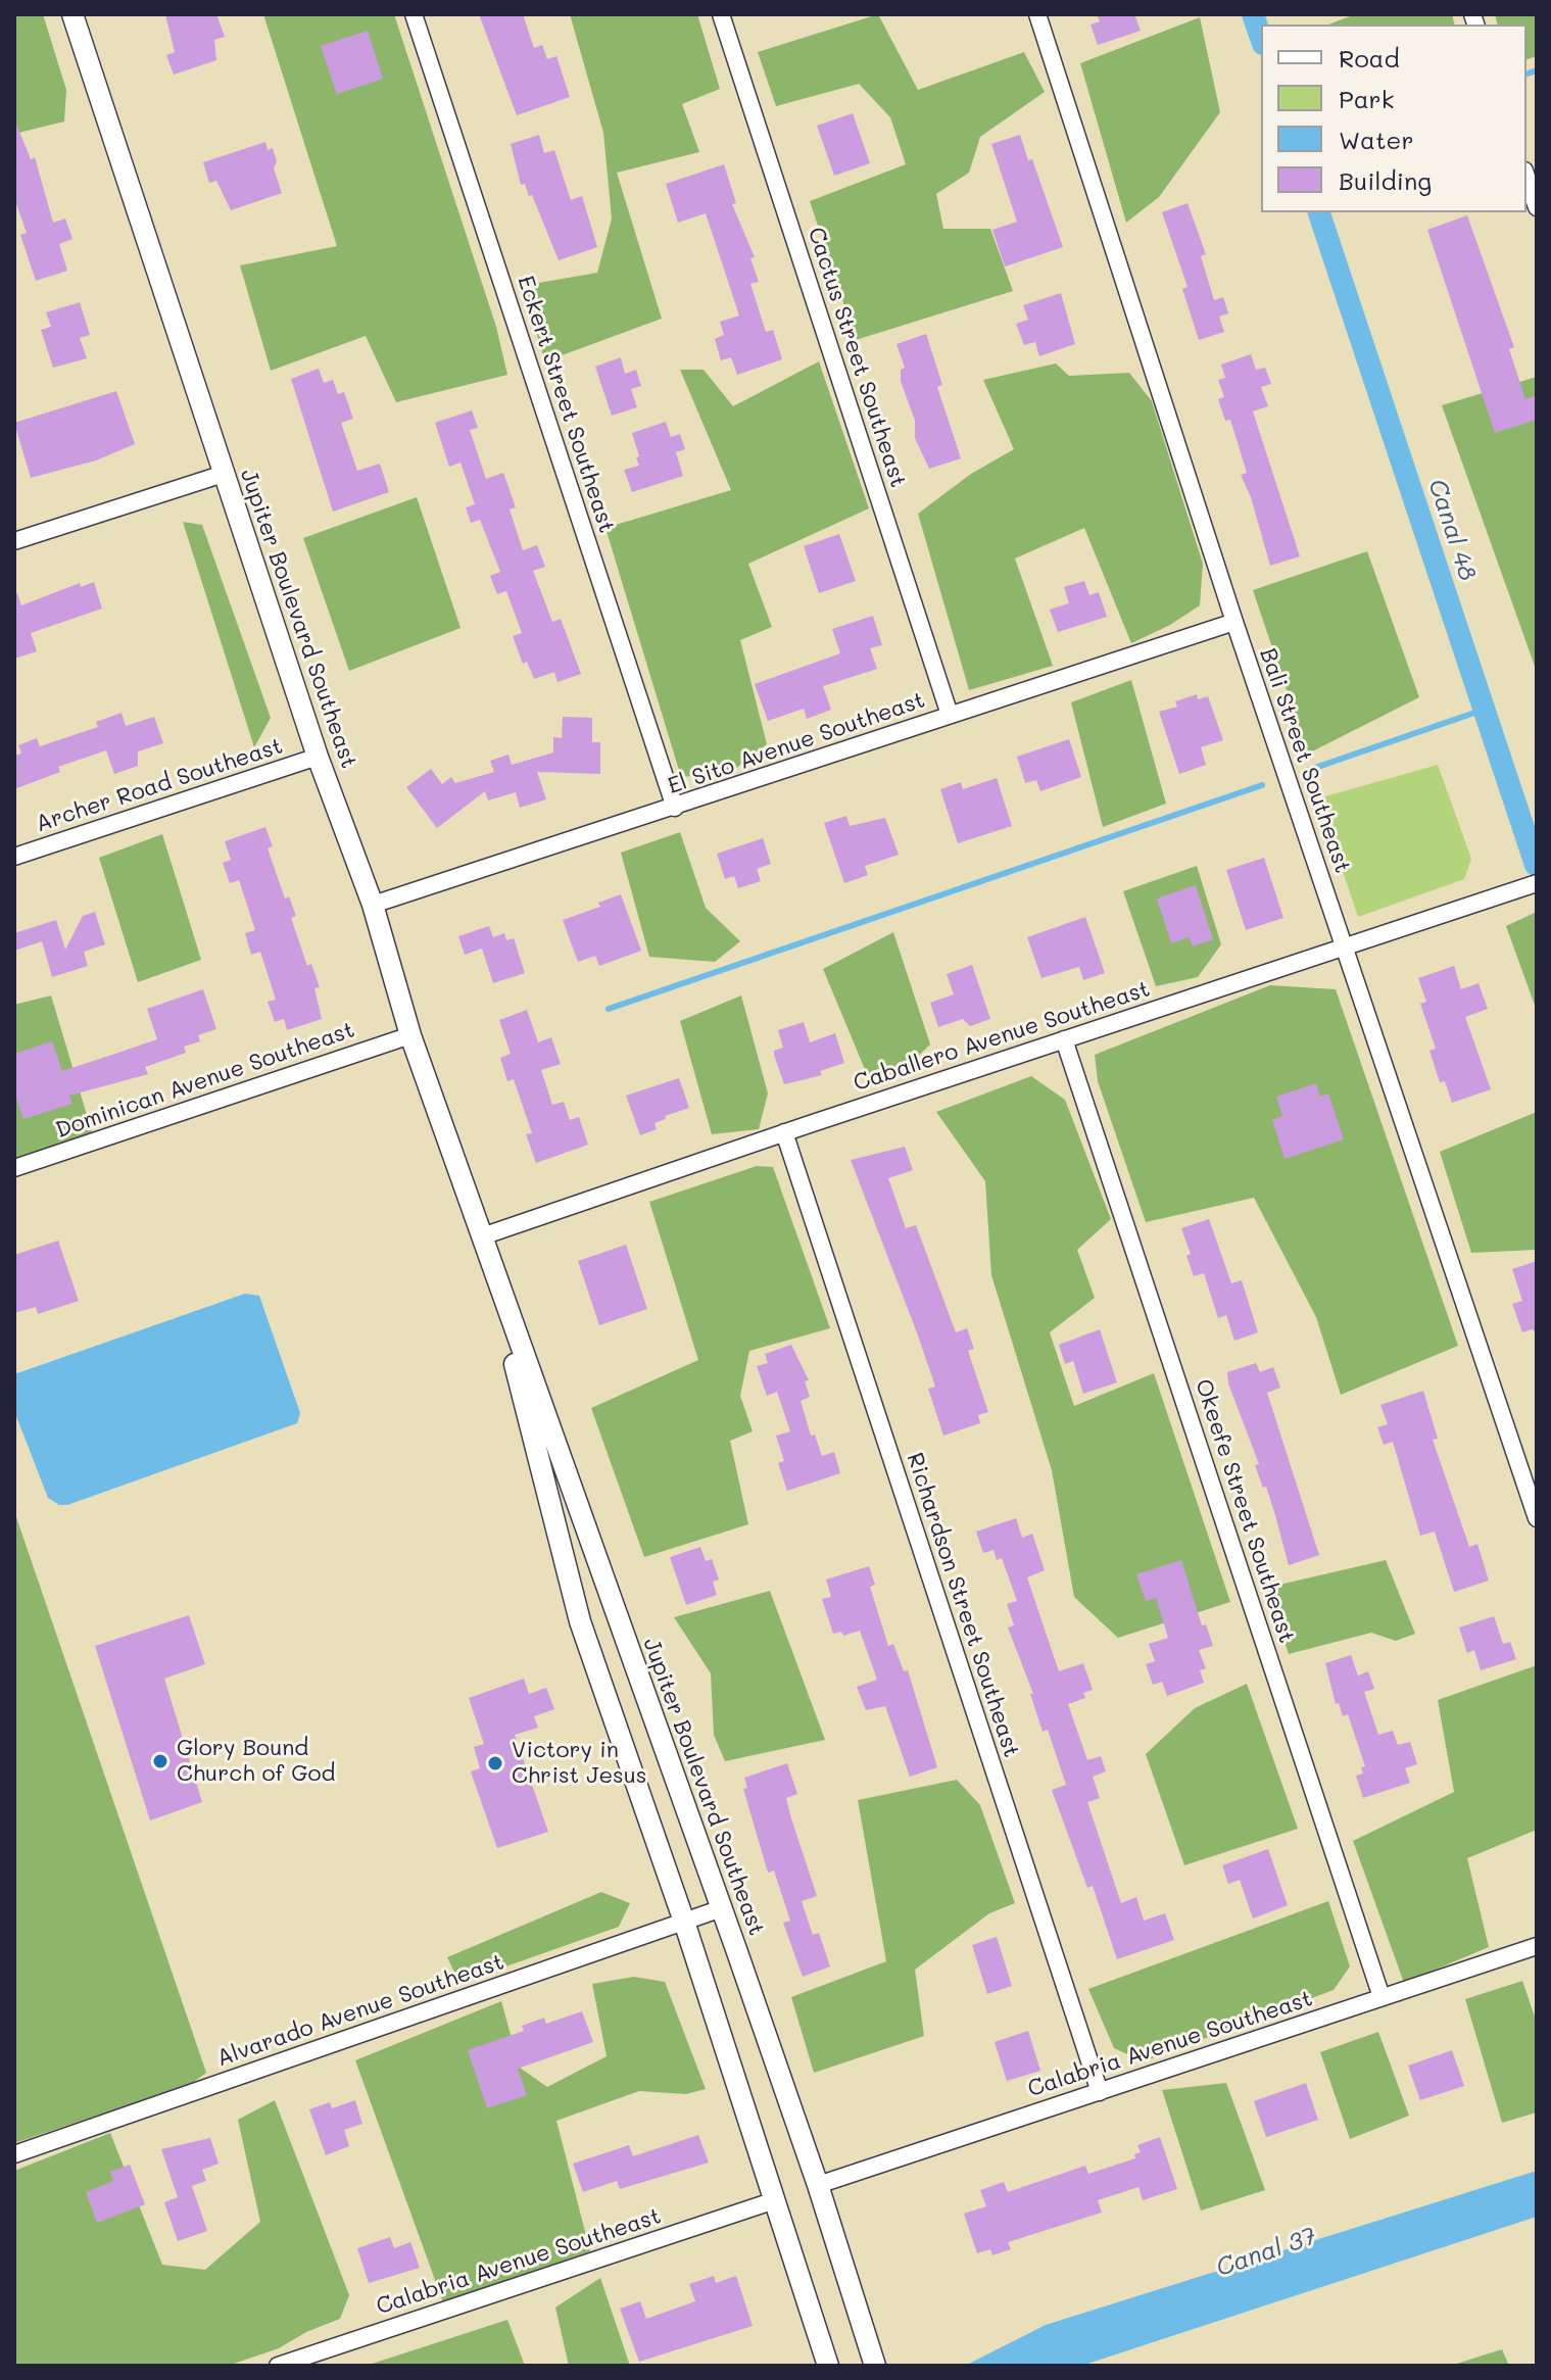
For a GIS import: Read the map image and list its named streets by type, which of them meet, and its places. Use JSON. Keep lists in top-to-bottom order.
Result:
{
  "streets": {
    "street": [
      "Cactus Street Southeast",
      "Eckert Street Southeast",
      "Jupiter Boulevard Southeast",
      "El Sito Avenue Southeast",
      "Bali Street Southeast",
      "Archer Road Southeast",
      "Caballero Avenue Southeast",
      "Dominican Avenue Southeast",
      "Okeefe Street Southeast",
      "Richardson Street Southeast",
      "Alvarado Avenue Southeast",
      "Calabria Avenue Southeast"
    ]
  },
  "crossings": [
    ["Cactus Street Southeast", "El Sito Avenue Southeast"],
    ["Eckert Street Southeast", "El Sito Avenue Southeast"],
    ["Jupiter Boulevard Southeast", "El Sito Avenue Southeast"],
    ["Jupiter Boulevard Southeast", "Archer Road Southeast"],
    ["Jupiter Boulevard Southeast", "Caballero Avenue Southeast"],
    ["Jupiter Boulevard Southeast", "Dominican Avenue Southeast"],
    ["Jupiter Boulevard Southeast", "Alvarado Avenue Southeast"],
    ["Jupiter Boulevard Southeast", "Calabria Avenue Southeast"],
    ["El Sito Avenue Southeast", "Bali Street Southeast"],
    ["Bali Street Southeast", "Caballero Avenue Southeast"],
    ["Caballero Avenue Southeast", "Okeefe Street Southeast"],
    ["Caballero Avenue Southeast", "Richardson Street Southeast"],
    ["Okeefe Street Southeast", "Calabria Avenue Southeast"],
    ["Richardson Street Southeast", "Calabria Avenue Southeast"]
  ],
  "water": ["Canal 48", "Canal 37"],
  "places": ["Glory Bound Church of God", "Victory in Christ Jesus"],
  "legend": [
    "Road",
    "Park",
    "Water",
    "Building"
  ]
}
